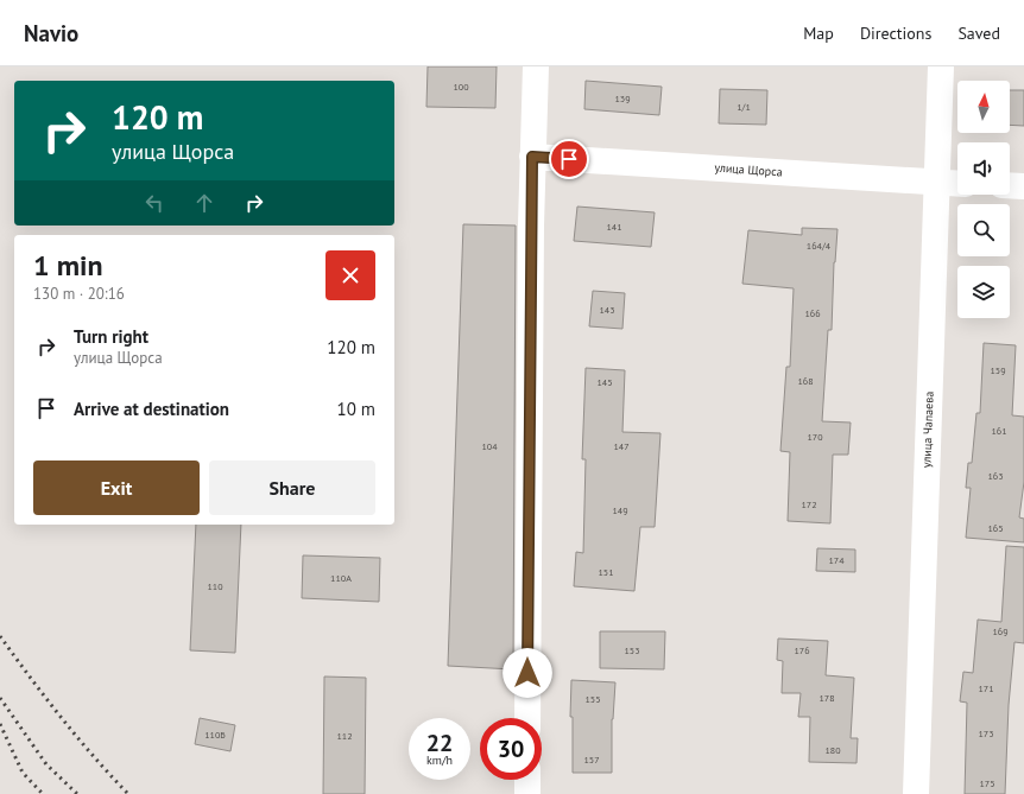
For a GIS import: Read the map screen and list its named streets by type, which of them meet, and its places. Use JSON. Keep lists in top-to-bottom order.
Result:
{
  "streets": {
    "street": ["улица Щорса", "улица Чапаева"]
  },
  "crossings": [
    ["улица Щорса", "улица Чапаева"]
  ],
  "house_numbers": [
    "100",
    "139",
    "1/1",
    "141",
    "164/4",
    "143",
    "166",
    "159",
    "168",
    "145",
    "161",
    "170",
    "104",
    "147",
    "163",
    "172",
    "149",
    "165",
    "174",
    "151",
    "110А",
    "110",
    "169",
    "153",
    "176",
    "171",
    "178",
    "155",
    "173",
    "110Б",
    "112",
    "180",
    "157",
    "175"
  ],
  "north": "top",
  "page": {
    "header": "Navio",
    "nav": ["Map", "Directions", "Saved"],
    "turn": ["120 m", "улица Щорса"],
    "heading": ["1 min", "130 m · 20:16"],
    "list": [
      {
        "name": "Turn right",
        "note": "улица Щорса",
        "value": "120 m"
      },
      {
        "name": "Arrive at destination",
        "value": "10 m"
      }
    ],
    "buttons": ["Exit", "Share"],
    "speed": "22 km/h",
    "limit": "30"
  }
}
